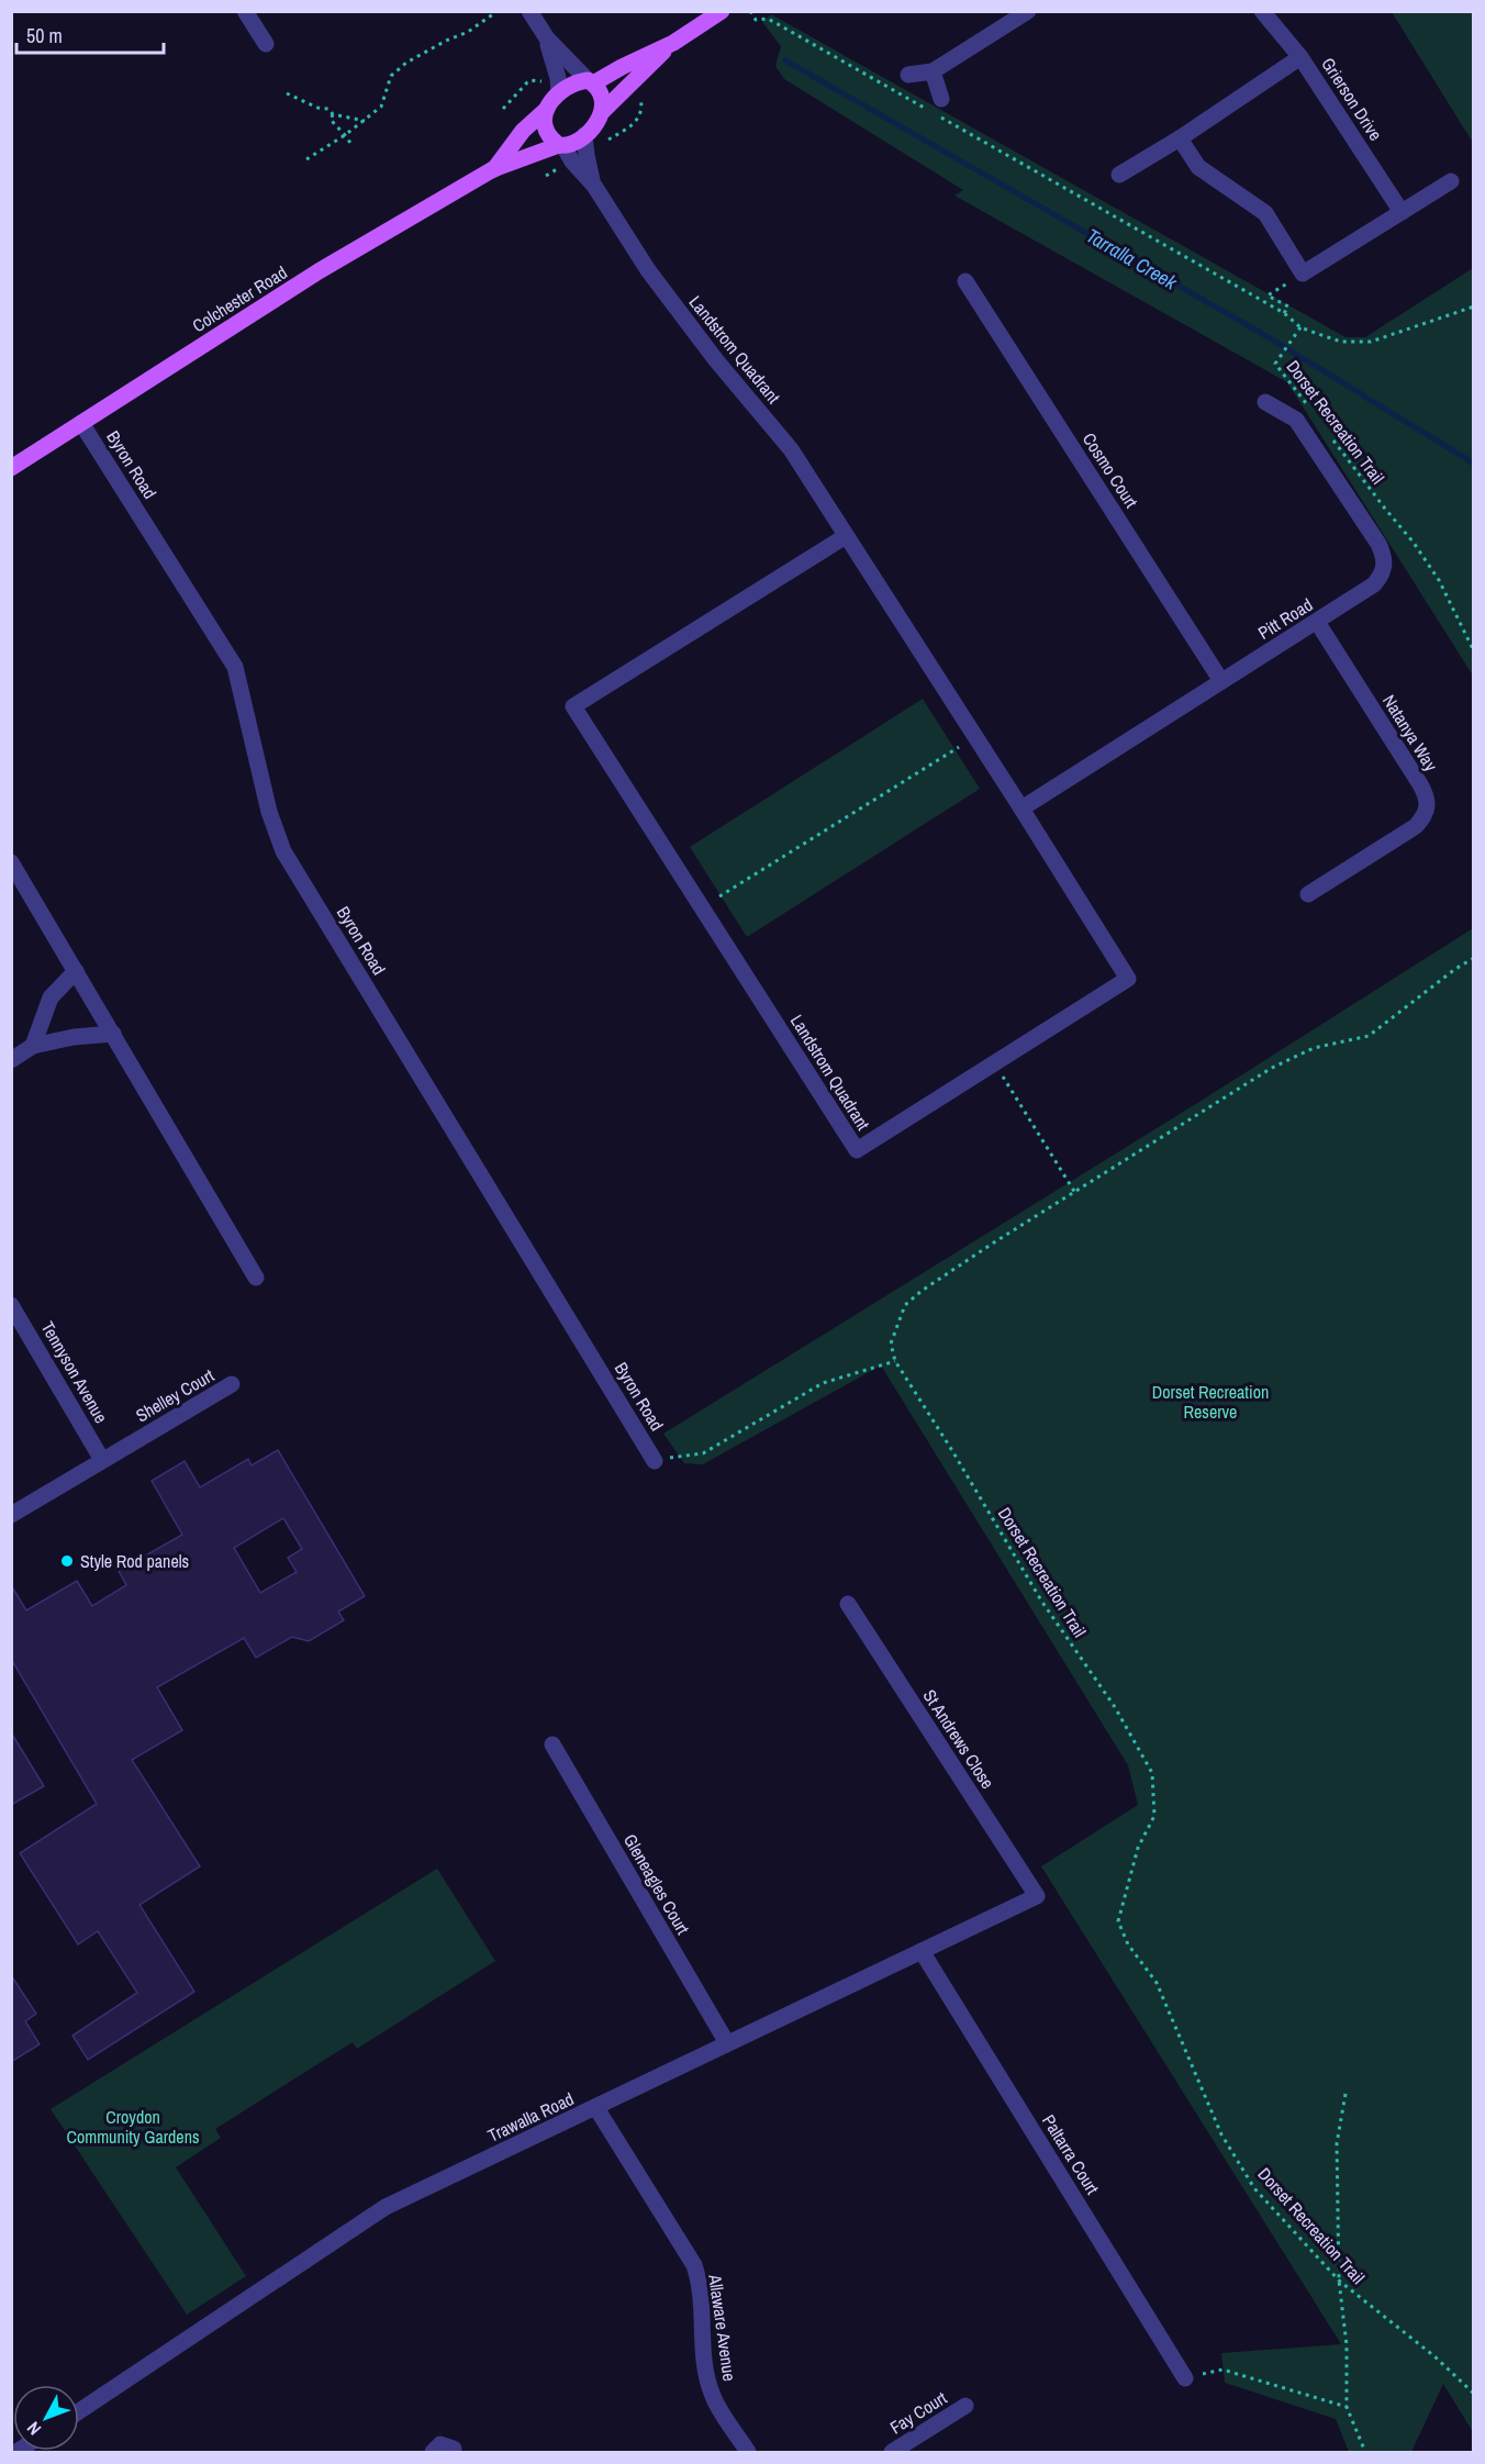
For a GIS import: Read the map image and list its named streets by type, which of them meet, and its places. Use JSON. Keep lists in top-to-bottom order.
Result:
{
  "streets": {
    "main road": ["Colchester Road"],
    "street": [
      "Grierson Drive",
      "Landstrom Quadrant",
      "Byron Road",
      "Cosmo Court",
      "Pitt Road",
      "Natanya Way",
      "Tennyson Avenue",
      "Shelley Court",
      "St Andrews Close",
      "Gleneagles Court",
      "Trawalla Road",
      "Paltarra Court",
      "Allaware Avenue",
      "Fay Court"
    ],
    "path": ["Dorset Recreation Trail"]
  },
  "crossings": [
    ["Colchester Road", "Landstrom Quadrant"],
    ["Colchester Road", "Byron Road"],
    ["Landstrom Quadrant", "Pitt Road"],
    ["Cosmo Court", "Pitt Road"],
    ["Pitt Road", "Natanya Way"],
    ["Tennyson Avenue", "Shelley Court"],
    ["St Andrews Close", "Trawalla Road"],
    ["Gleneagles Court", "Trawalla Road"],
    ["Trawalla Road", "Paltarra Court"],
    ["Trawalla Road", "Allaware Avenue"]
  ],
  "water": ["Tarralla Creek"],
  "parks": ["Dorset Recreation Reserve", "Croydon Community Gardens"],
  "places": ["Style Rod panels"],
  "scale_bar": "50 m",
  "north": "bottom left"
}
